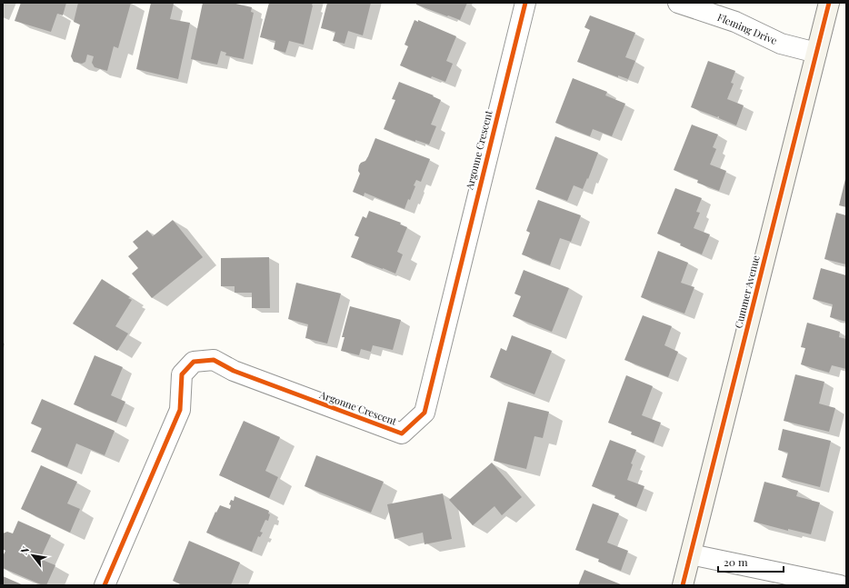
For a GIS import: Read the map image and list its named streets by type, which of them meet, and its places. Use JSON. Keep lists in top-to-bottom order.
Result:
{
  "streets": {
    "street": ["Fleming Drive", "Argonne Crescent", "Cummer Avenue"]
  },
  "crossings": [
    ["Fleming Drive", "Cummer Avenue"]
  ],
  "scale_bar": "20 m",
  "north": "top left"
}
